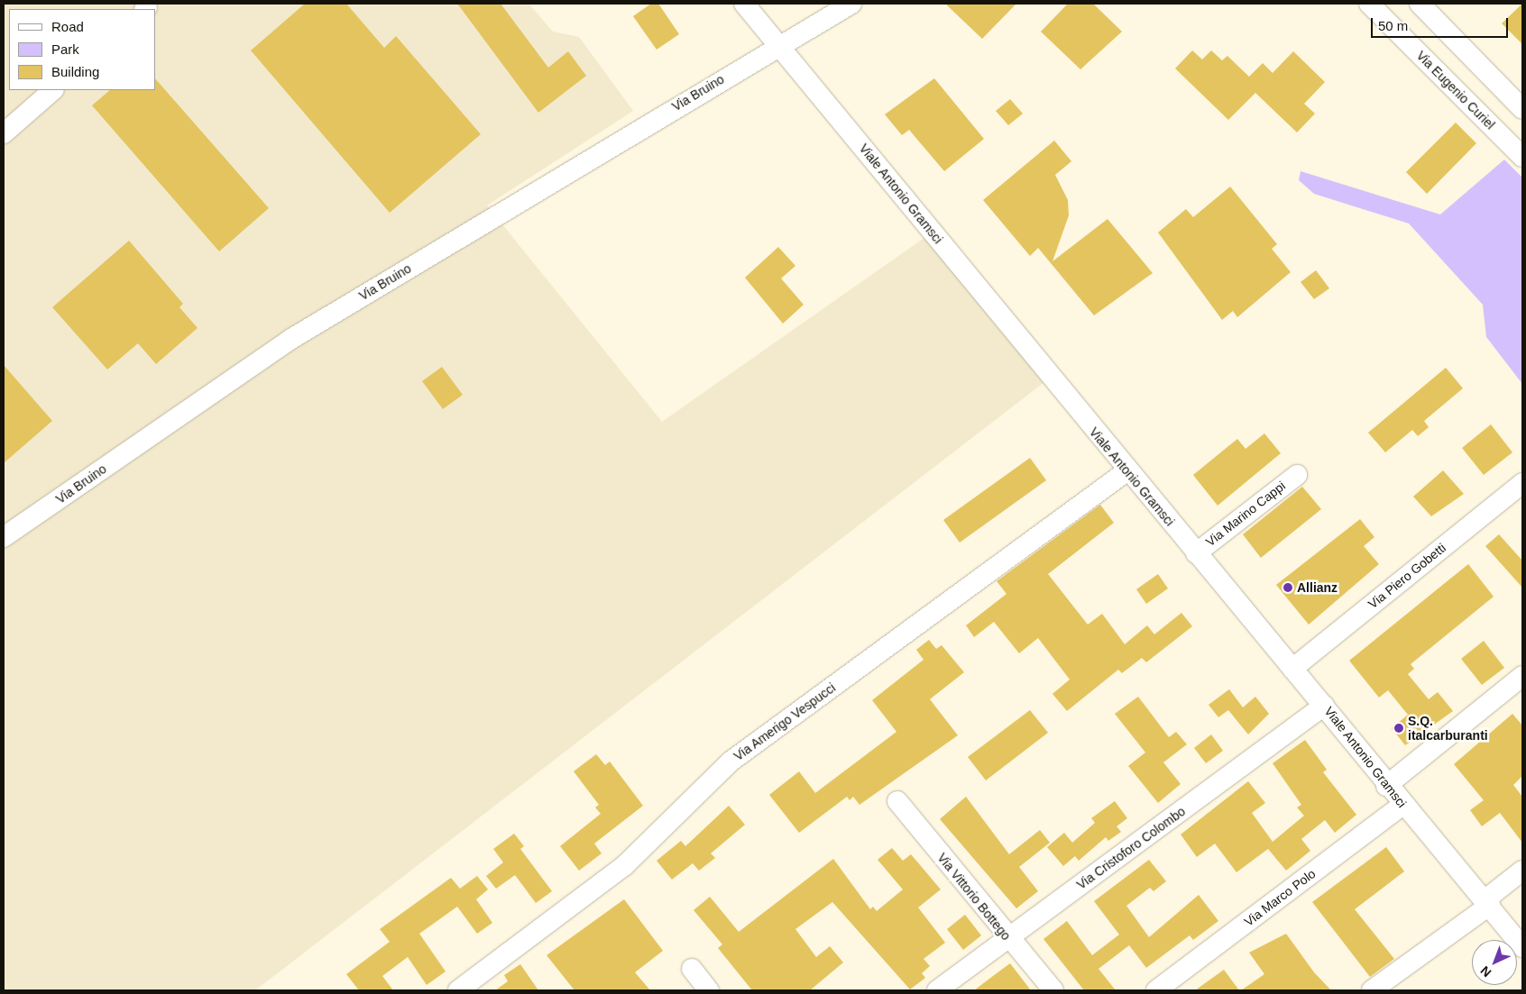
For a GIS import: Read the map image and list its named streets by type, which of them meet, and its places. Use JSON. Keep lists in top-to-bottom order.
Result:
{
  "streets": {
    "street": [
      "Via Eugenio Curiel",
      "Via Bruino",
      "Viale Antonio Gramsci",
      "Via Marino Cappi",
      "Via Piero Gobetti",
      "Via Amerigo Vespucci",
      "Via Cristoforo Colombo",
      "Via Vittorio Bottego",
      "Via Marco Polo"
    ]
  },
  "crossings": [
    ["Via Bruino", "Viale Antonio Gramsci"],
    ["Viale Antonio Gramsci", "Via Marino Cappi"],
    ["Viale Antonio Gramsci", "Via Piero Gobetti"],
    ["Viale Antonio Gramsci", "Via Amerigo Vespucci"],
    ["Viale Antonio Gramsci", "Via Cristoforo Colombo"],
    ["Viale Antonio Gramsci", "Via Marco Polo"],
    ["Via Cristoforo Colombo", "Via Vittorio Bottego"]
  ],
  "places": ["Allianz", "S.Q. italcarburanti"],
  "legend": ["Road", "Park", "Building"],
  "scale_bar": "50 m",
  "north": "bottom left"
}
